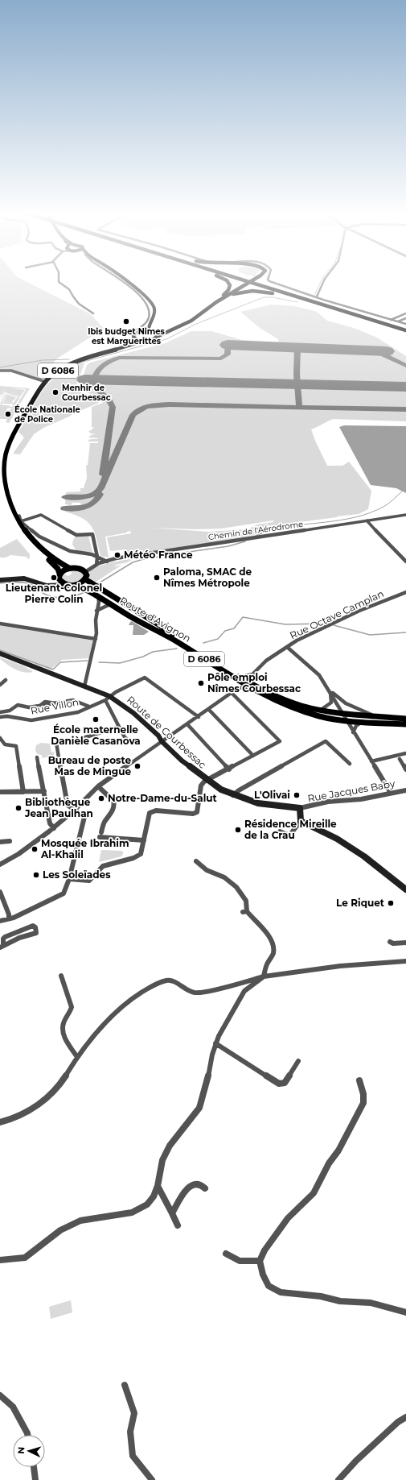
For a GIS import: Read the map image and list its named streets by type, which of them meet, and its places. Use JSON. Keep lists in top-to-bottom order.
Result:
{
  "streets": {
    "main road": ["D 6086", "Route d'Avignon"],
    "street": [
      "Chemin de l'Aérodrome",
      "Rue Octave Camplan",
      "Rue Villon",
      "Route de Courbessac",
      "Rue Jacques Baby"
    ]
  },
  "crossings": [
    ["D 6086", "Chemin de l'Aérodrome"],
    ["D 6086", "Route d'Avignon"],
    ["Chemin de l'Aérodrome", "Route d'Avignon"],
    ["Rue Villon", "Route de Courbessac"],
    ["Route de Courbessac", "Rue Jacques Baby"]
  ],
  "places": [
    "Ibis budget Nimes est Marguerittes",
    "Menhir de Courbessac",
    "École Nationale de Police",
    "Météo France",
    "Lieutenant-Colonel Pierre Colin",
    "Paloma, SMAC de Nîmes Métropole",
    "Pôle emploi Nîmes Courbessac",
    "École maternelle Danièle Casanova",
    "Bureau de poste Mas de Mingue",
    "L'Olivai",
    "Notre-Dame-du-Salut",
    "Bibliothèque Jean Paulhan",
    "Résidence Mireille de la Crau",
    "Mosquée Ibrahim Al-Khalil",
    "Les Soleïades",
    "Le Riquet"
  ],
  "north": "left"
}
